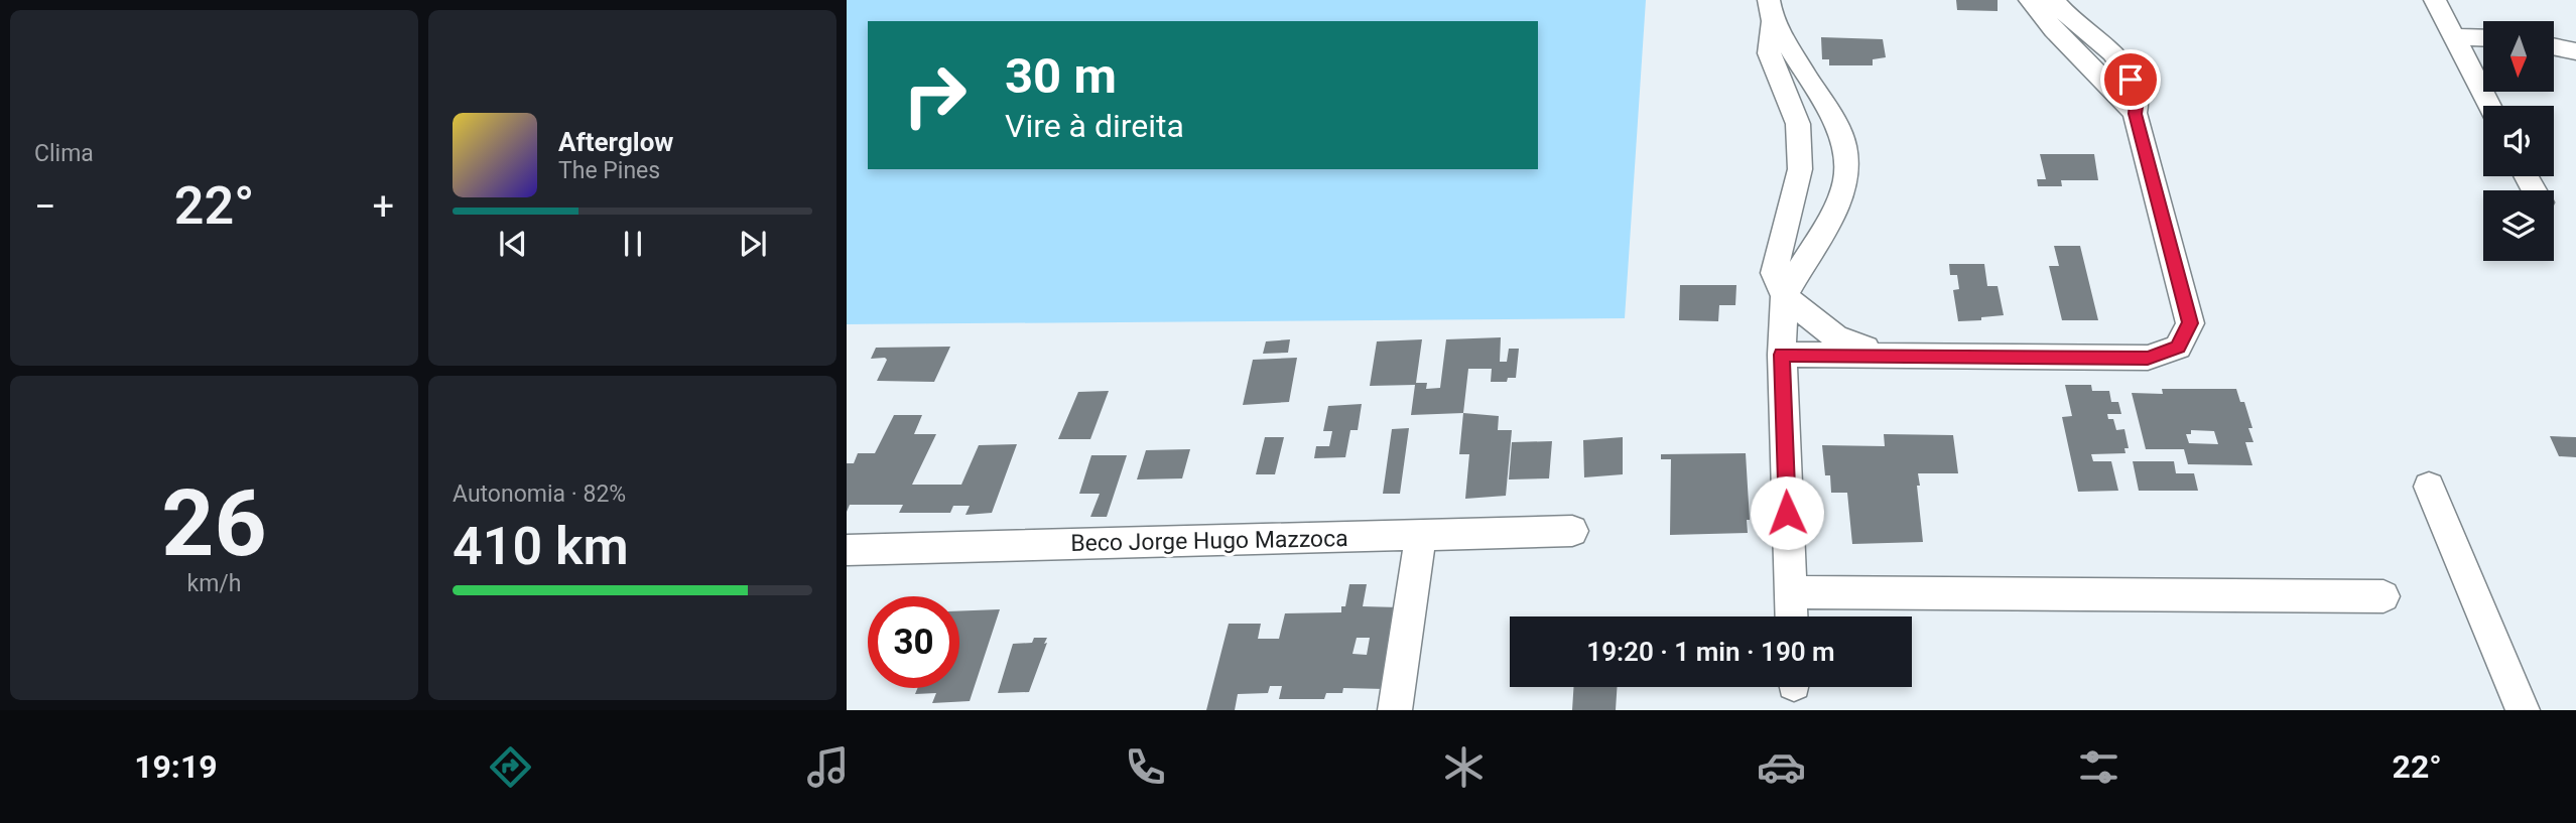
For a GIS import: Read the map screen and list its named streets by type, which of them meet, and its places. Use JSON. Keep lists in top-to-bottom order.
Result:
{
  "streets": {
    "street": ["Beco Jorge Hugo Mazzoca"]
  },
  "north": "bottom",
  "page": {
    "tile": [
      "Clima",
      ["26", "km/h"],
      ["Autonomia · 82%", "410 km"]
    ],
    "turn": ["30 m", "Vire à direita"],
    "song": ["Afterglow", "The Pines"],
    "heat": ["−", "22°", "+"],
    "limit": "30",
    "trip": "19:20 · 1 min · 190 m",
    "tabs": ["19:19", "22°"]
  }
}
